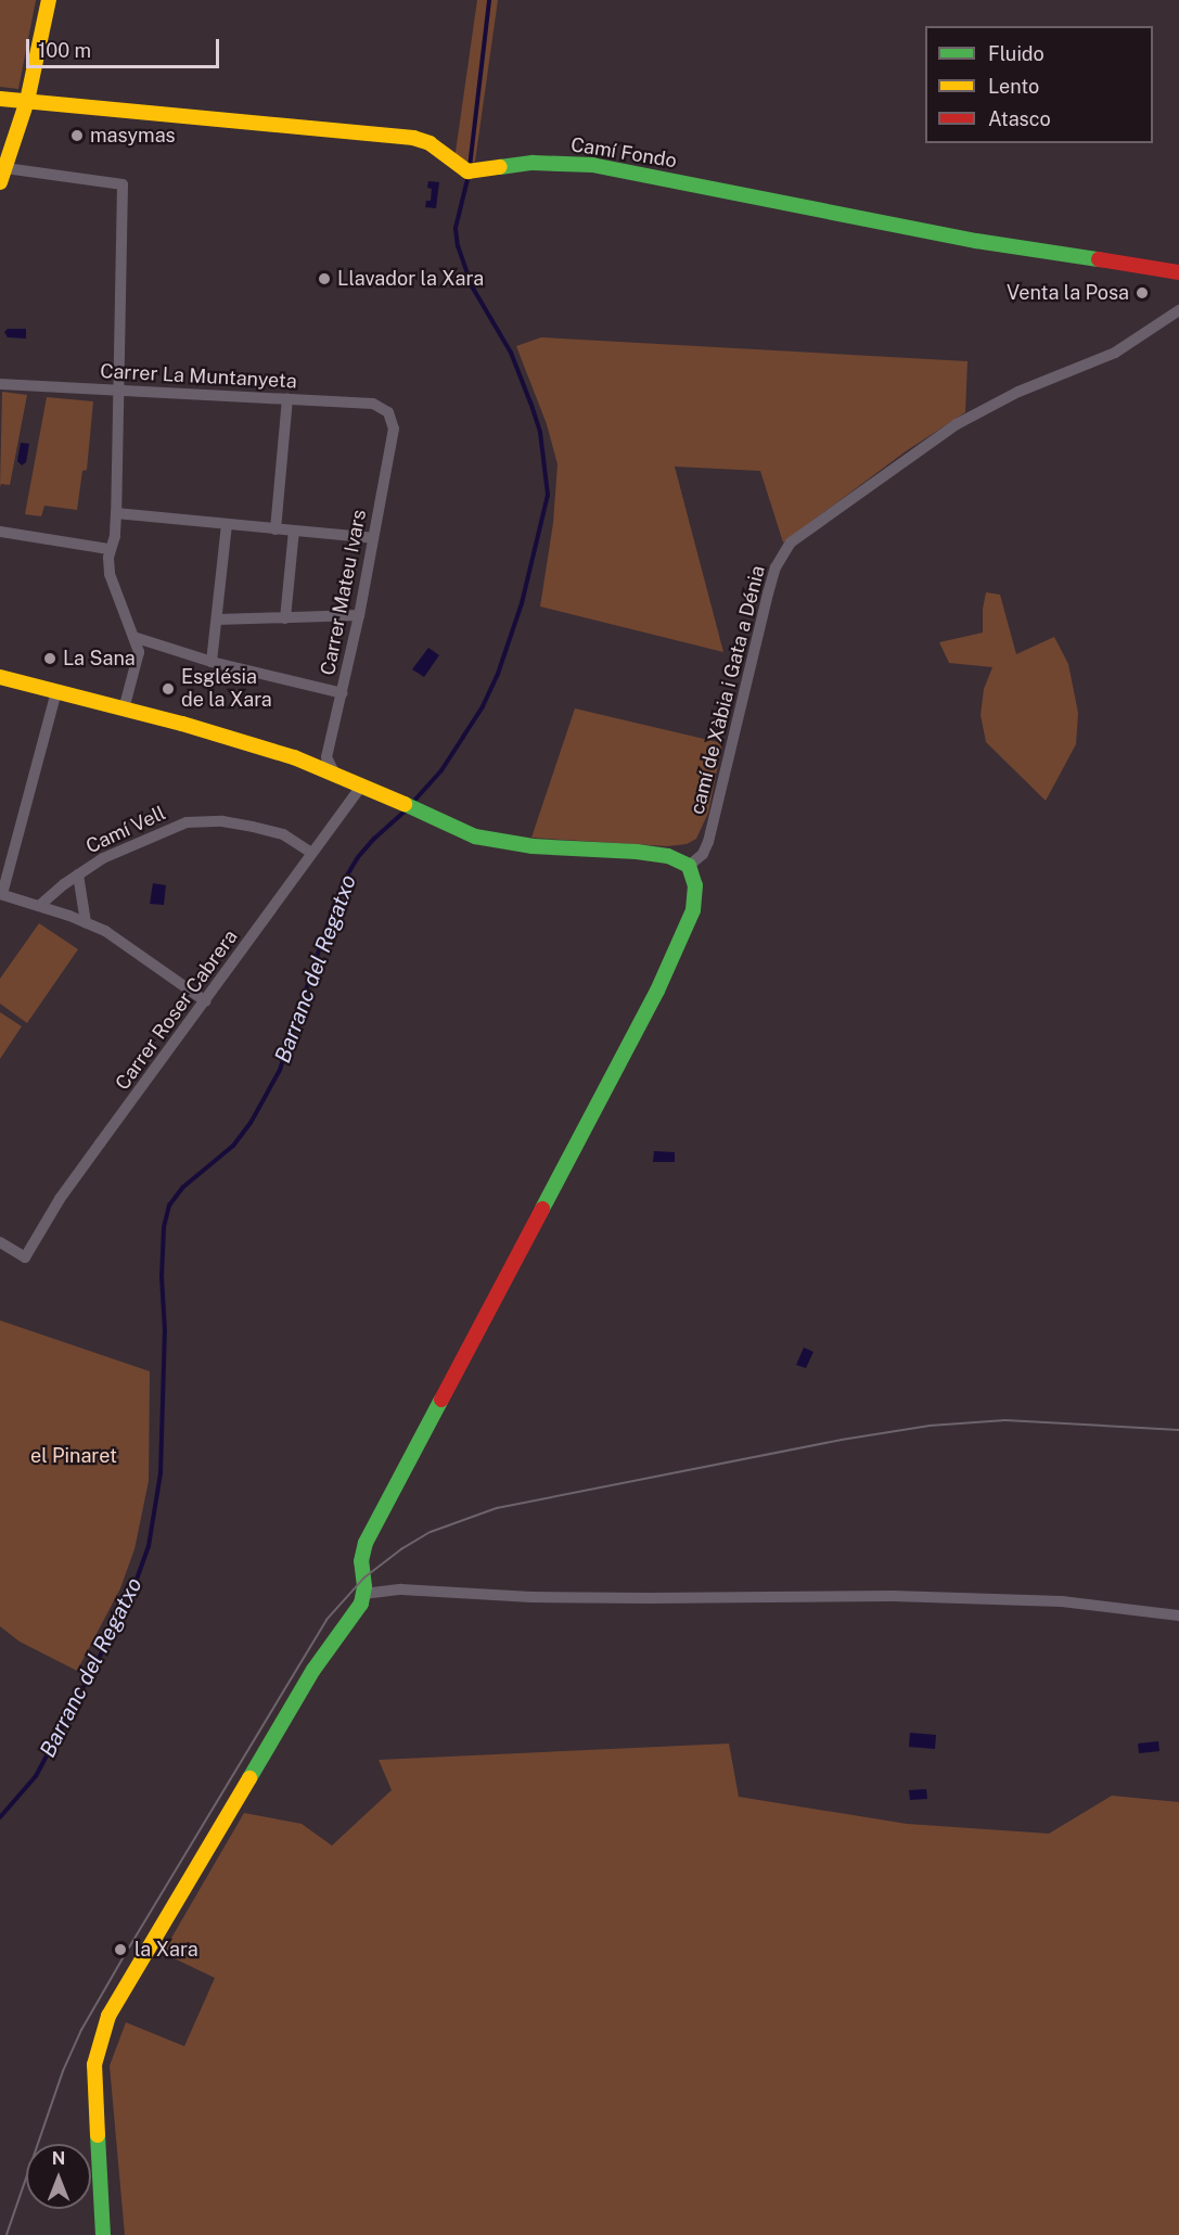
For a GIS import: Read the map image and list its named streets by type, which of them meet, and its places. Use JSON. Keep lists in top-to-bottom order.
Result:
{
  "streets": {
    "main road": ["Camí Fondo"],
    "street": [
      "Carrer La Muntanyeta",
      "Carrer Mateu Ivars",
      "camí de Xàbia i Gata a Dénia",
      "Camí Vell",
      "Carrer Roser Cabrera"
    ]
  },
  "crossings": [
    ["Carrer La Muntanyeta", "Carrer Mateu Ivars"],
    ["Camí Vell", "Carrer Roser Cabrera"]
  ],
  "water": ["Barranc del Regatxo"],
  "parks": ["el Pinaret"],
  "places": [
    "masymas",
    "Llavador la Xara",
    "Venta la Posa",
    "La Sana",
    "Església de la Xara",
    "la Xara"
  ],
  "legend": ["Fluido", "Lento", "Atasco"],
  "scale_bar": "100 m",
  "north": "top"
}
